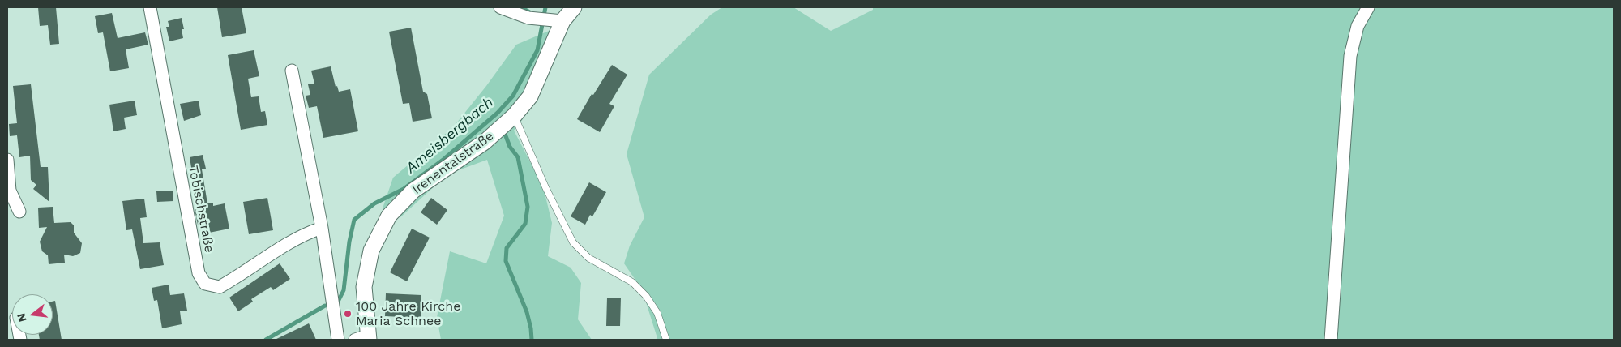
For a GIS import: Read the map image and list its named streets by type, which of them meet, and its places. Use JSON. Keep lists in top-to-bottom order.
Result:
{
  "streets": {
    "street": ["Irenentalstraße", "Tobischstraße"]
  },
  "water": ["Ameisbergbach"],
  "places": ["100 Jahre Kirche Maria Schnee"],
  "north": "left"
}
